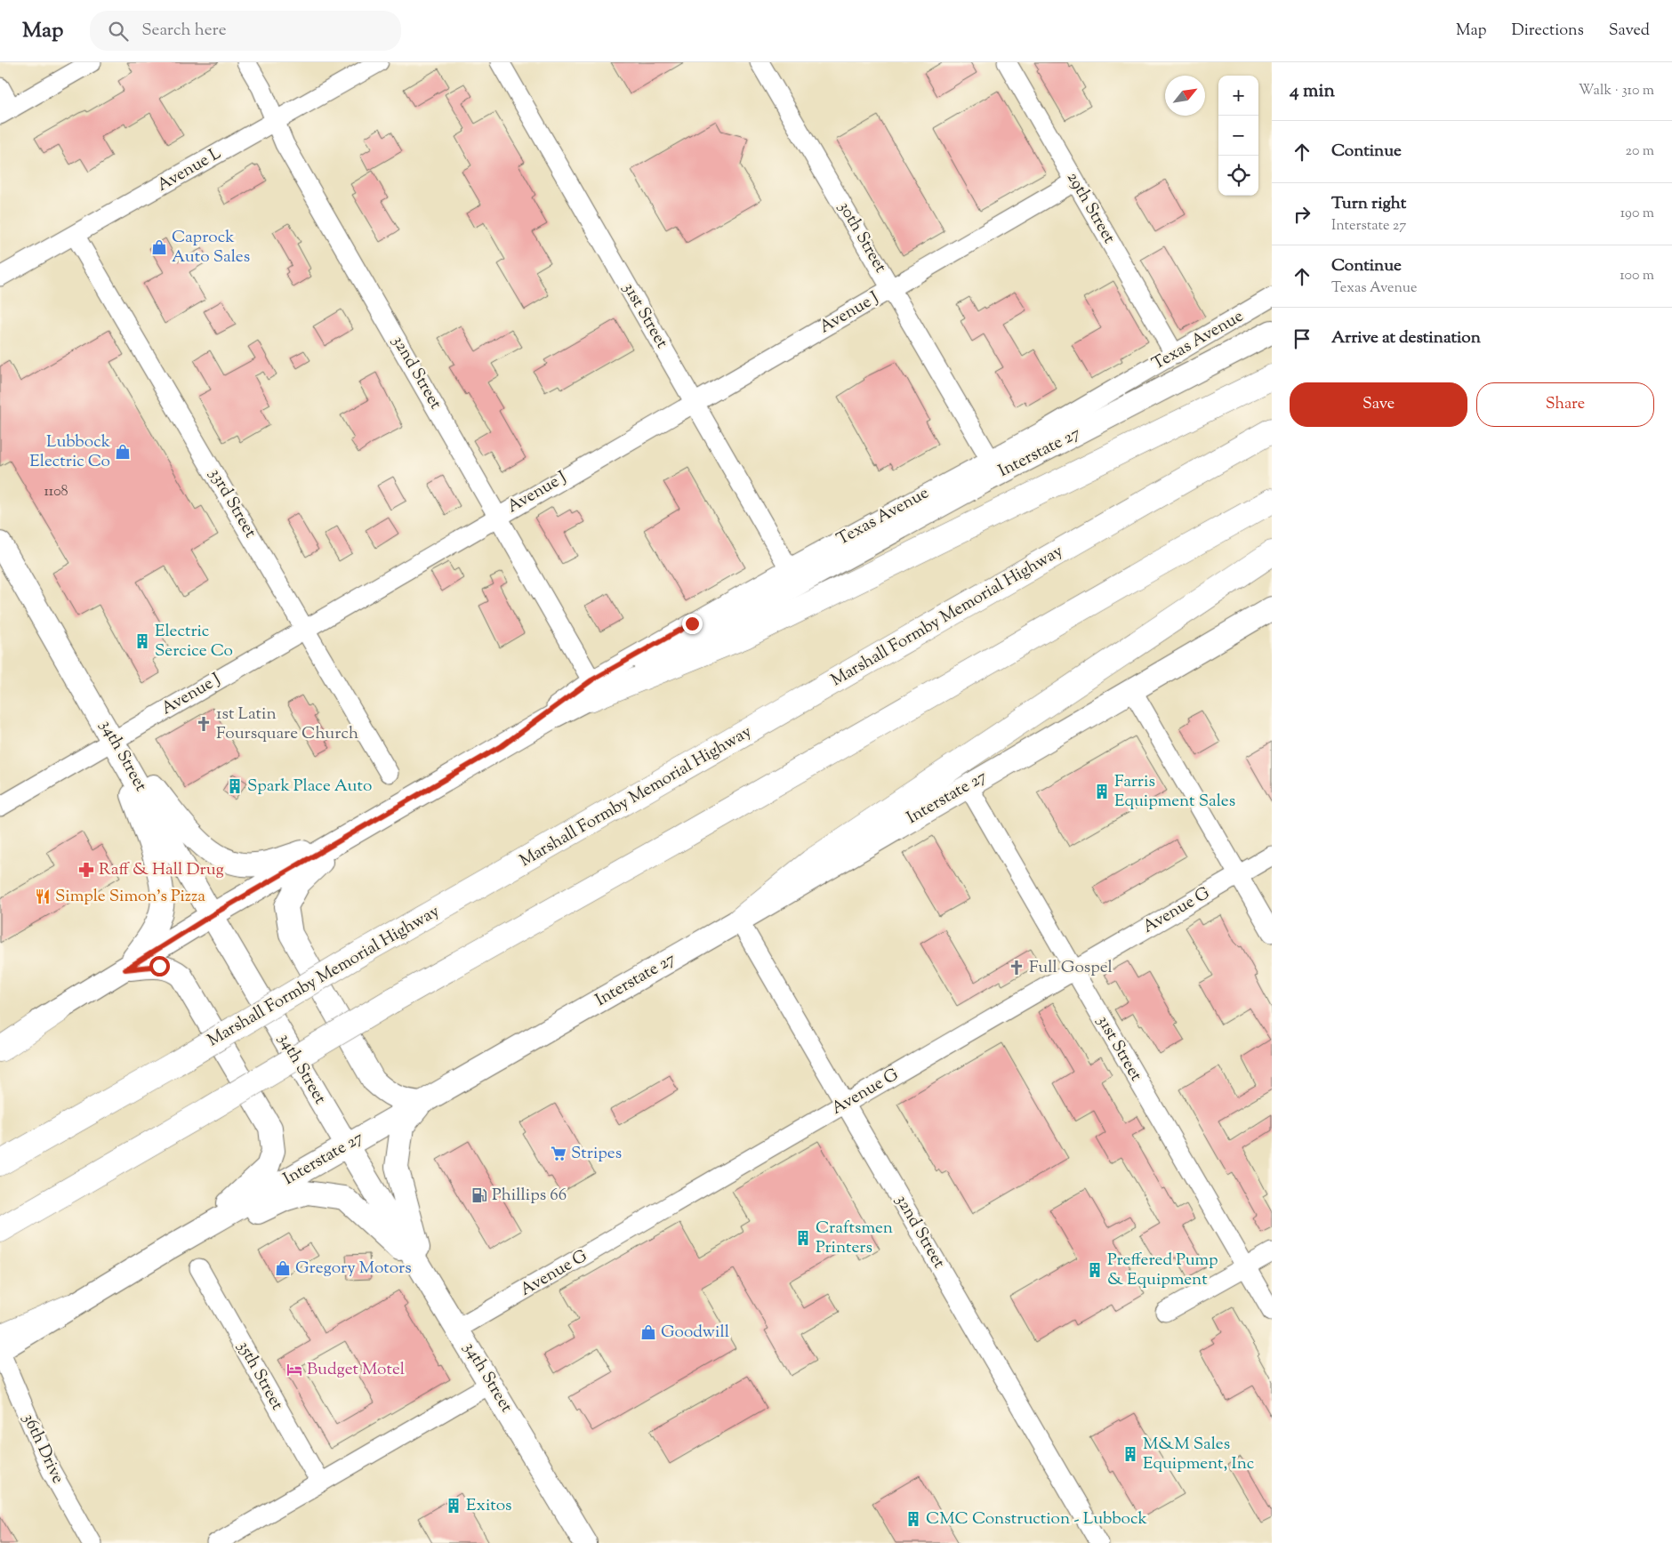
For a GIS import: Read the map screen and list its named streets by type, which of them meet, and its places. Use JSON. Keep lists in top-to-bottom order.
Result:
{
  "streets": {
    "highway": ["Marshall Formby Memorial Highway"],
    "main road": ["Interstate 27", "34th Street"],
    "street": [
      "Avenue L",
      "29th Street",
      "30th Street",
      "Avenue J",
      "31st Street",
      "Texas Avenue",
      "32nd Street",
      "33rd Street",
      "Avenue G",
      "35th Street",
      "36th Drive"
    ]
  },
  "crossings": [
    ["Avenue L", "32nd Street"],
    ["Avenue L", "33rd Street"],
    ["29th Street", "Avenue J"],
    ["29th Street", "Texas Avenue"],
    ["30th Street", "Avenue J"],
    ["30th Street", "Texas Avenue"],
    ["30th Street", "Interstate 27"],
    ["Avenue J", "31st Street"],
    ["Avenue J", "32nd Street"],
    ["Avenue J", "33rd Street"],
    ["Avenue J", "34th Street"],
    ["31st Street", "Texas Avenue"],
    ["31st Street", "Interstate 27"],
    ["31st Street", "Avenue G"],
    ["Texas Avenue", "32nd Street"],
    ["Texas Avenue", "Interstate 27"],
    ["32nd Street", "Interstate 27"],
    ["32nd Street", "Avenue G"],
    ["Interstate 27", "34th Street"],
    ["Interstate 27", "36th Drive"],
    ["34th Street", "Avenue G"]
  ],
  "places": {
    "shop": [
      "Caprock Auto Sales",
      "Lubbock Electric Co",
      "Gregory Motors",
      "Goodwill"
    ],
    "building": [
      "Electric Sercice Co",
      "Spark Place Auto",
      "Farris Equipment Sales",
      "Craftsmen Printers",
      "Preffered Pump & Equipment",
      "M&M Sales Equipment, Inc",
      "Exitos",
      "CMC Construction - Lubbock"
    ],
    "church": ["1st Latin Foursquare Church", "Full Gospel"],
    "pharmacy": ["Raff & Hall Drug"],
    "restaurant": ["Simple Simon's Pizza"],
    "supermarket": ["Stripes"],
    "fuel station": ["Phillips 66"],
    "hotel": ["Budget Motel"]
  },
  "house_numbers": ["1108"],
  "north": "top right",
  "page": {
    "header": "Map",
    "search": "Search here",
    "nav": ["Map", "Directions", "Saved"],
    "heading": ["4 min", "Walk · 310 m"],
    "map_buttons": ["+", "−"],
    "list": [
      ["Continue", "20 m"],
      ["Turn right", "Interstate 27", "190 m"],
      ["Continue", "Texas Avenue", "100 m"],
      "Arrive at destination"
    ],
    "buttons": ["Save", "Share"]
  }
}
